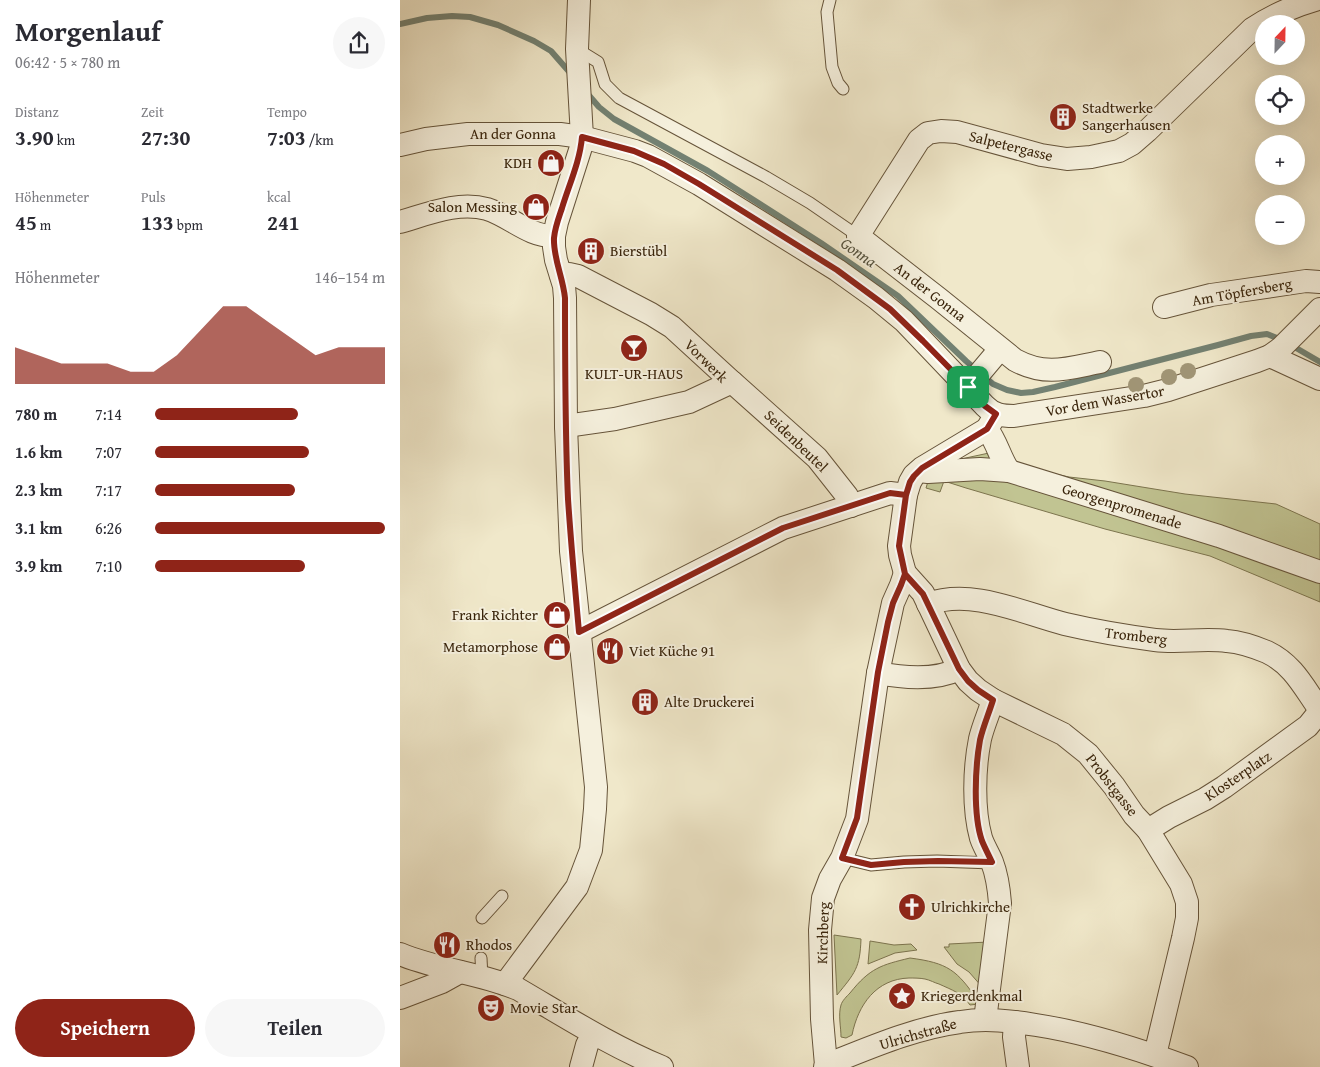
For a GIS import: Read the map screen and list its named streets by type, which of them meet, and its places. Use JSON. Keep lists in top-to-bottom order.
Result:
{
  "streets": {
    "street": [
      "An der Gonna",
      "Salpetergasse",
      "Am Töpfersberg",
      "Vorwerk",
      "Vor dem Wassertor",
      "Seidenbeutel",
      "Georgenpromenade",
      "Tromberg",
      "Klosterplatz",
      "Probstgasse",
      "Kirchberg",
      "Ulrichstraße"
    ]
  },
  "crossings": [
    ["An der Gonna", "Salpetergasse"],
    ["An der Gonna", "Vor dem Wassertor"],
    ["An der Gonna", "Georgenpromenade"],
    ["Vorwerk", "Seidenbeutel"],
    ["Georgenpromenade", "Probstgasse"],
    ["Tromberg", "Klosterplatz"],
    ["Tromberg", "Probstgasse"],
    ["Klosterplatz", "Probstgasse"],
    ["Probstgasse", "Kirchberg"],
    ["Probstgasse", "Ulrichstraße"],
    ["Kirchberg", "Ulrichstraße"]
  ],
  "water": ["Gonna"],
  "places": {
    "building": ["Stadtwerke Sangerhausen", "Bierstübl", "Alte Druckerei"],
    "shop": [
      "KDH",
      "Salon Messing",
      "Frank Richter",
      "Metamorphose"
    ],
    "bar": ["KULT-UR-HAUS"],
    "restaurant": ["Viet Küche 91", "Rhodos"],
    "church": ["Ulrichkirche"],
    "place": ["Kriegerdenkmal"],
    "theatre": ["Movie Star"]
  },
  "north": "top",
  "page": {
    "heading": ["Morgenlauf", "06:42 · 5 × 780 m"],
    "map_buttons": ["+", "−"],
    "stats": [
      ["Distanz", "3.90 km"],
      ["Zeit", "27:30"],
      ["Tempo", "7:03 /km"],
      ["Höhenmeter", "45 m"],
      ["Puls", "133 bpm"],
      ["kcal", "241"]
    ],
    "chart": ["Höhenmeter", "146–154 m"],
    "list": [
      {
        "name": "780 m",
        "note": "7:14"
      },
      {
        "name": "1.6 km",
        "note": "7:07"
      },
      {
        "name": "2.3 km",
        "note": "7:17"
      },
      {
        "name": "3.1 km",
        "note": "6:26"
      },
      {
        "name": "3.9 km",
        "note": "7:10"
      }
    ],
    "buttons": ["Speichern", "Teilen"]
  }
}
